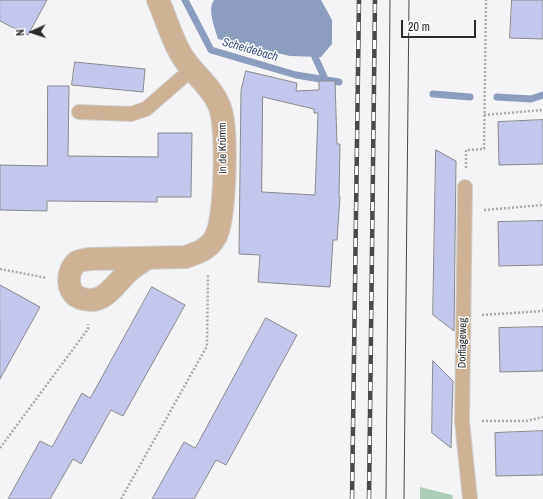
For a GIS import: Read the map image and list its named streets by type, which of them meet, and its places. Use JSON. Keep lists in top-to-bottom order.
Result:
{
  "streets": {
    "street": ["In de Krümm"],
    "lane": ["Dorflageweg"]
  },
  "water": ["Scheidebach"],
  "scale_bar": "20 m",
  "north": "left"
}
